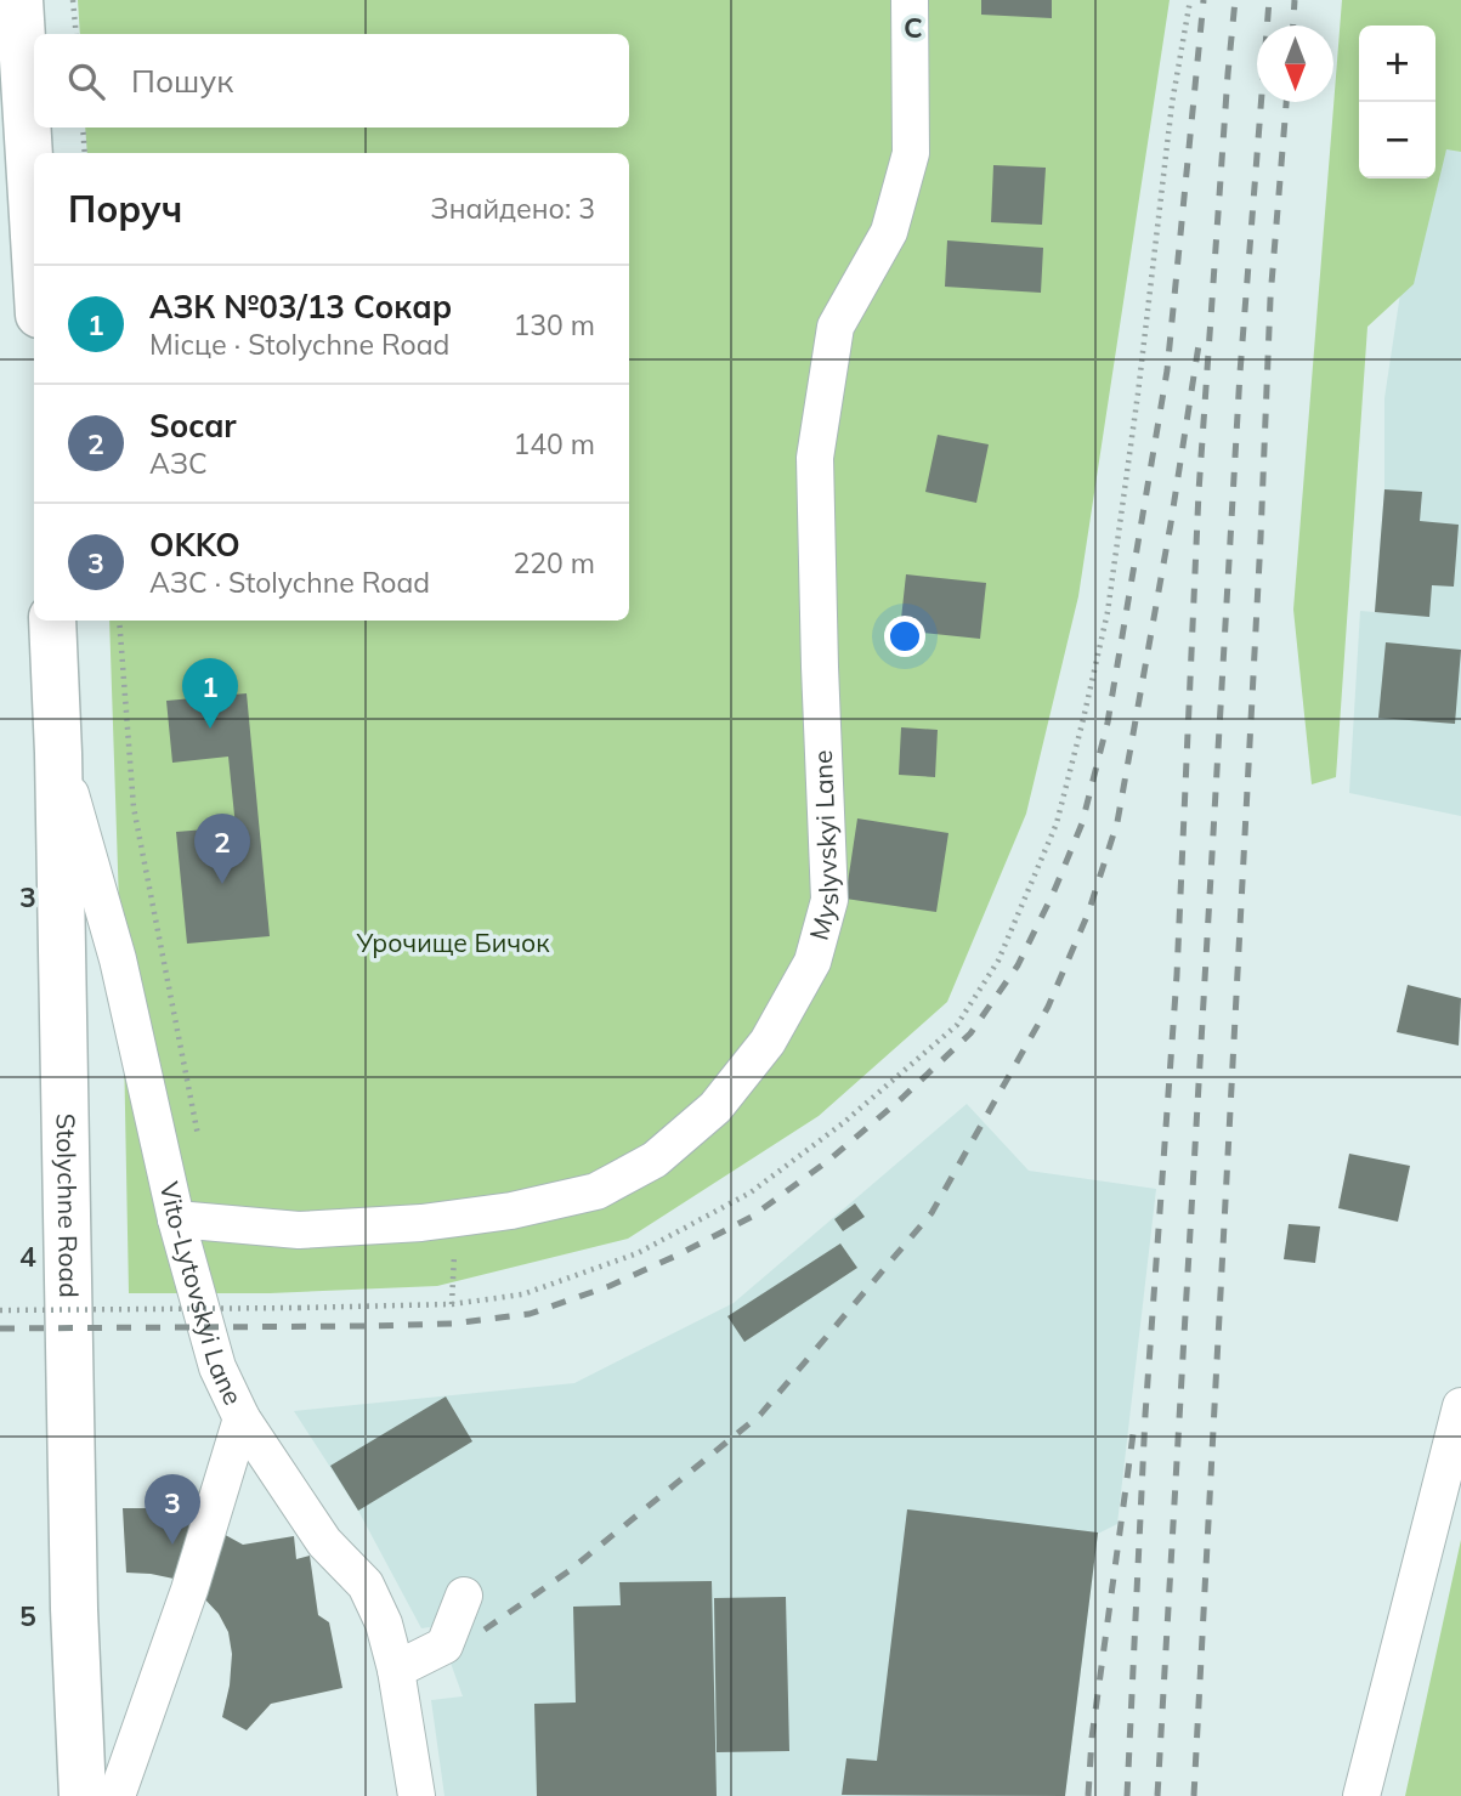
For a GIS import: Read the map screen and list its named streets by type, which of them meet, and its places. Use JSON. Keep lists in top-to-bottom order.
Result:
{
  "streets": {
    "highway": ["Stolychne Road"],
    "street": ["Myslyvskyi Lane", "Vito-Lytovskyi Lane"]
  },
  "crossings": [
    ["Myslyvskyi Lane", "Vito-Lytovskyi Lane"],
    ["Stolychne Road", "Vito-Lytovskyi Lane"]
  ],
  "parks": ["Урочище Бичок"],
  "north": "bottom",
  "page": {
    "map_buttons": ["+", "−"],
    "search": "Пошук",
    "heading": ["Поруч", "Знайдено: 3"],
    "list": [
      {
        "mark": "1",
        "name": "АЗК №03/13 Сокар",
        "note": "Місце · Stolychne Road",
        "value": "130 m"
      },
      {
        "mark": "2",
        "name": "Socar",
        "note": "АЗС",
        "value": "140 m"
      },
      {
        "mark": "3",
        "name": "OKKO",
        "note": "АЗС · Stolychne Road",
        "value": "220 m"
      }
    ],
    "pins": ["1", "2", "3"]
  },
  "grid": {
    "columns": ["C"],
    "rows": ["3", "4", "5"]
  }
}
